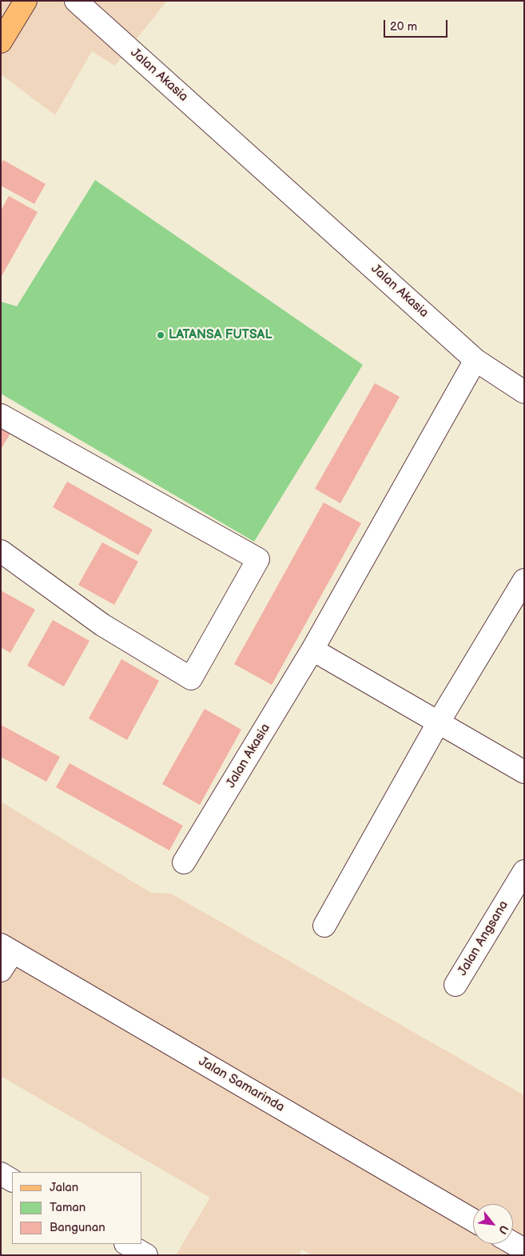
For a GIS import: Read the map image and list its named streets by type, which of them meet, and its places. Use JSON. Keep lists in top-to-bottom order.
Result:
{
  "streets": {
    "street": ["Jalan Akasia", "Jalan Angsana", "Jalan Samarinda"]
  },
  "places": ["LATANSA FUTSAL"],
  "legend": ["Jalan", "Taman", "Bangunan"],
  "scale_bar": "20 m",
  "north": "bottom right"
}
